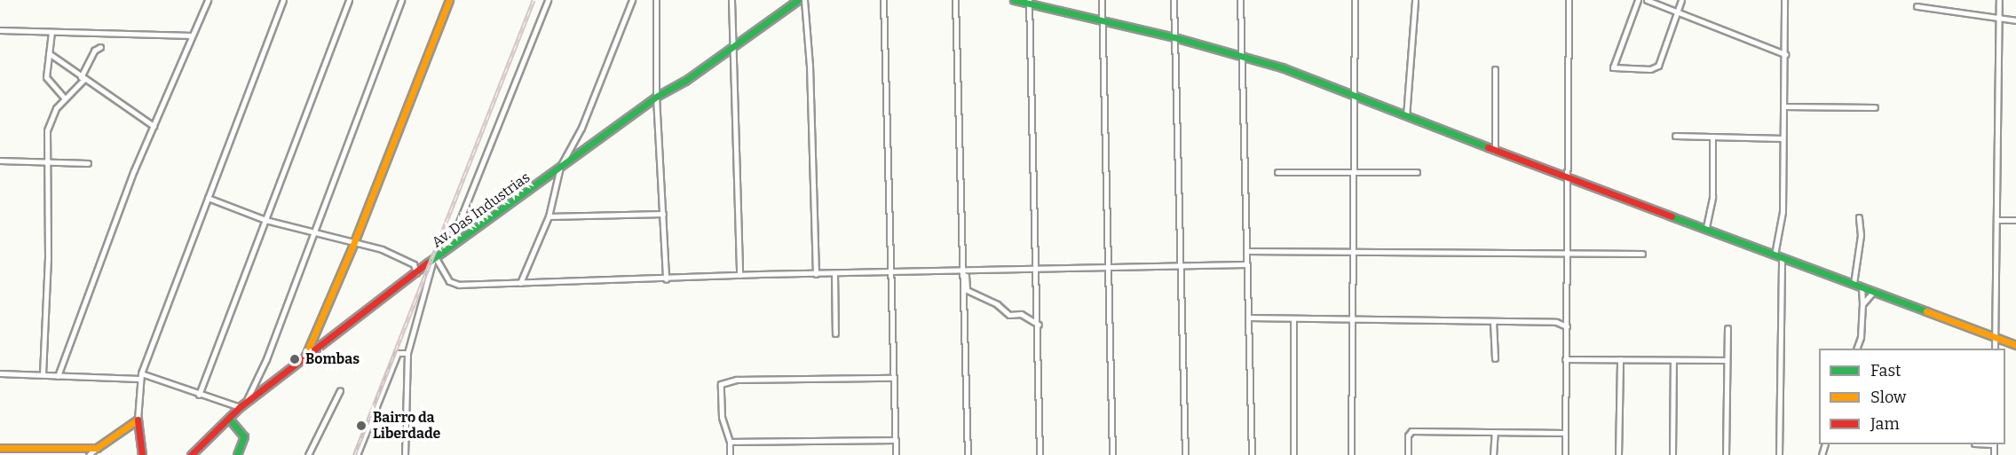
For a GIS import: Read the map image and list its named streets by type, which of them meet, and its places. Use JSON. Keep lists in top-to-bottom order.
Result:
{
  "streets": {
    "street": ["Av. Das Industrias"]
  },
  "places": ["Bombas", "Bairro da Liberdade"],
  "legend": ["Fast", "Slow", "Jam"]
}
